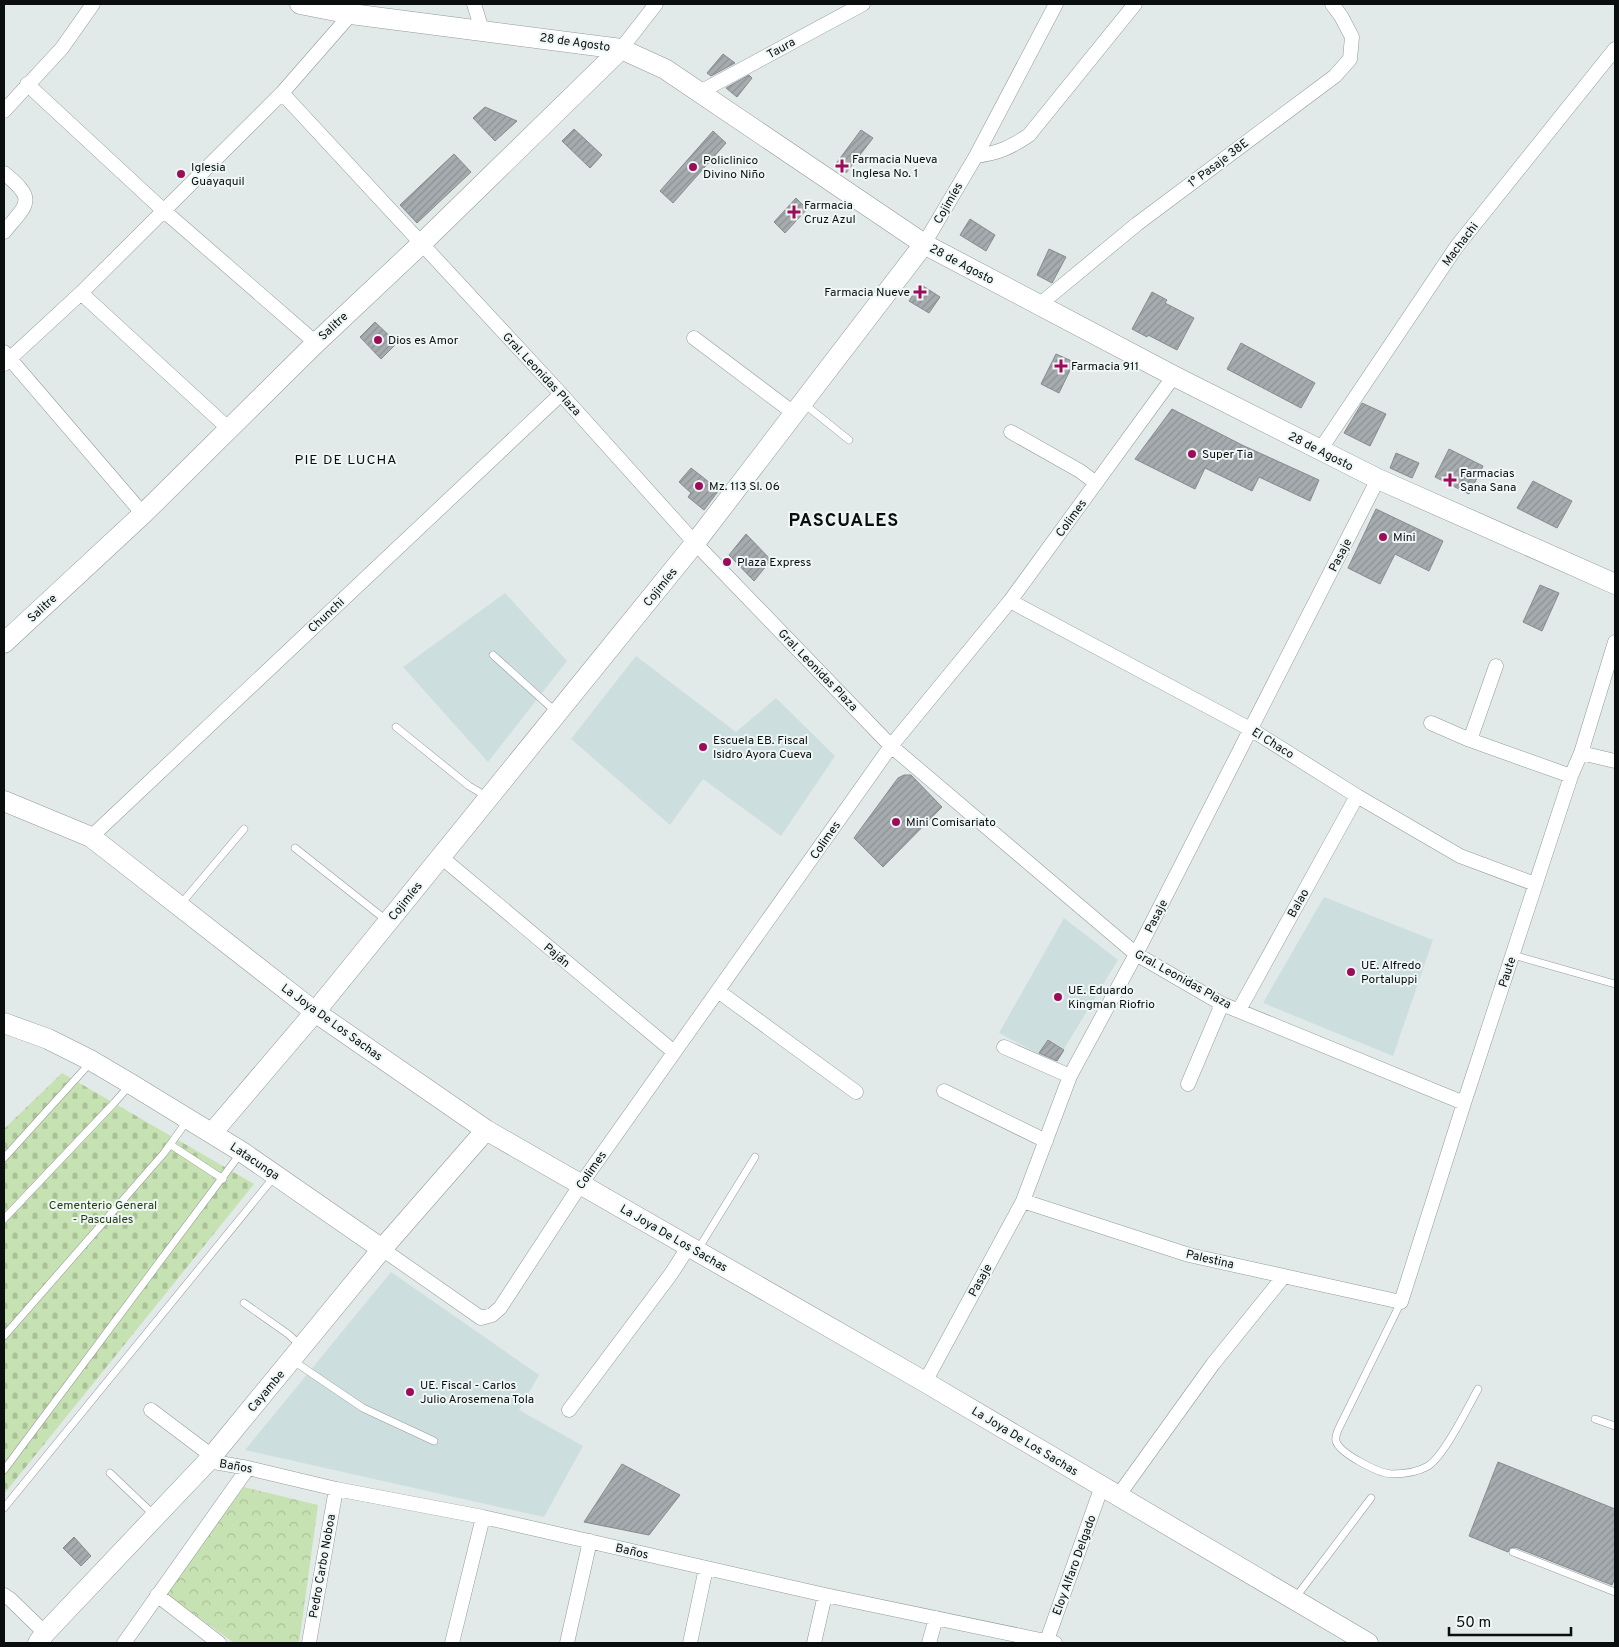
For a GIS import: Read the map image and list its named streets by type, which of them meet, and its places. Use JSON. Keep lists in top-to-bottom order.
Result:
{
  "streets": {
    "street": [
      "28 de Agosto",
      "Taura",
      "1° Pasaje 38E",
      "Cojimíes",
      "Machachi",
      "Salitre",
      "Gral. Leonidas Plaza",
      "Colimes",
      "Pasaje",
      "Chunchi",
      "El Chaco",
      "Balao",
      "Paján",
      "Paute",
      "La Joya De Los Sachas",
      "Latacunga",
      "Palestina",
      "Cayambe",
      "Baños",
      "Eloy Alfaro Delgado",
      "Pedro Carbo Noboa"
    ]
  },
  "crossings": [
    ["28 de Agosto", "Taura"],
    ["28 de Agosto", "1° Pasaje 38E"],
    ["28 de Agosto", "Cojimíes"],
    ["28 de Agosto", "Machachi"],
    ["28 de Agosto", "Salitre"],
    ["28 de Agosto", "Colimes"],
    ["28 de Agosto", "Pasaje"],
    ["Cojimíes", "Gral. Leonidas Plaza"],
    ["Cojimíes", "Paján"],
    ["Cojimíes", "La Joya De Los Sachas"],
    ["Cojimíes", "Latacunga"],
    ["Salitre", "Gral. Leonidas Plaza"],
    ["Gral. Leonidas Plaza", "Colimes"],
    ["Gral. Leonidas Plaza", "Pasaje"],
    ["Gral. Leonidas Plaza", "Chunchi"],
    ["Gral. Leonidas Plaza", "Balao"],
    ["Gral. Leonidas Plaza", "Paute"],
    ["Colimes", "El Chaco"],
    ["Colimes", "Paján"],
    ["Colimes", "La Joya De Los Sachas"],
    ["Colimes", "Latacunga"],
    ["Pasaje", "El Chaco"],
    ["Pasaje", "La Joya De Los Sachas"],
    ["Pasaje", "Palestina"],
    ["Chunchi", "La Joya De Los Sachas"],
    ["El Chaco", "Balao"],
    ["El Chaco", "Paute"],
    ["Paute", "Palestina"],
    ["La Joya De Los Sachas", "Cayambe"],
    ["La Joya De Los Sachas", "Eloy Alfaro Delgado"],
    ["Latacunga", "Cayambe"],
    ["Palestina", "Eloy Alfaro Delgado"],
    ["Cayambe", "Baños"],
    ["Baños", "Eloy Alfaro Delgado"],
    ["Baños", "Pedro Carbo Noboa"]
  ],
  "districts": ["PIE DE LUCHA", "PASCUALES"],
  "parks": ["Cementerio General - Pascuales"],
  "places": {
    "health": [
      "Farmacia Nueva Inglesa No. 1",
      "Farmacia Cruz Azul",
      "Farmacia Nueve",
      "Farmacia 911",
      "Farmacias Sana Sana"
    ],
    "other": [
      "Policlinico Divino Niño",
      "Iglesia Guayaquil",
      "Dios es Amor",
      "Super Tia",
      "Mz. 113 Sl. 06",
      "Mini",
      "Plaza Express",
      "Escuela EB. Fiscal Isidro Ayora Cueva",
      "Mini Comisariato",
      "UE. Alfredo Portaluppi",
      "UE. Eduardo Kingman Riofrio",
      "UE. Fiscal - Carlos Julio Arosemena Tola"
    ]
  },
  "scale_bar": "50 m"
}
